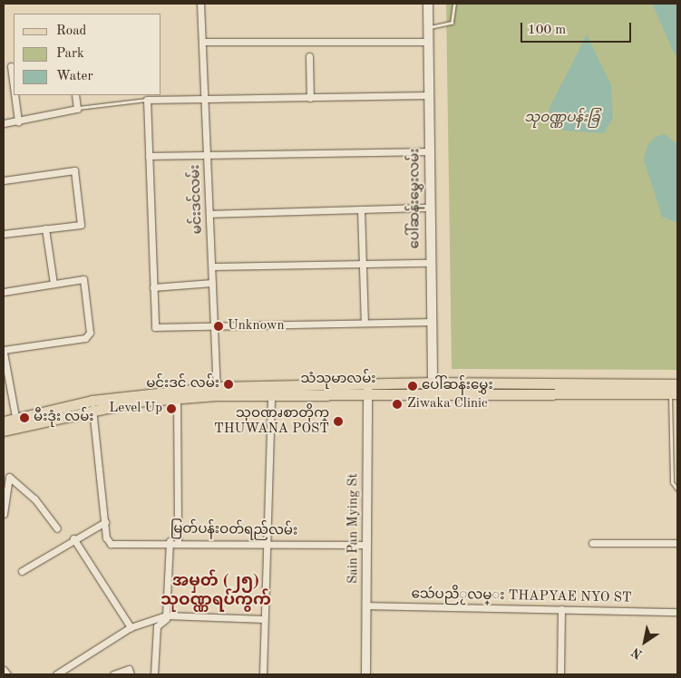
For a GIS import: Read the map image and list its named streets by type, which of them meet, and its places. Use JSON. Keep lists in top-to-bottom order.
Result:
{
  "streets": {
    "main road": ["ပေါ်ဆန်းမွှေးလမ်း", "သံသုမာလမ်း"],
    "street": [
      "မင်းဒင်လမ်း",
      "Sain Pan Mying St",
      "မြတ်ပန်းဝတ်ရည်လမ်း",
      "သေဴပညိႂလမ္း THAPYAE NYO ST"
    ]
  },
  "crossings": [
    ["ပေါ်ဆန်းမွှေးလမ်း", "သံသုမာလမ်း"],
    ["မင်းဒင်လမ်း", "သံသုမာလမ်း"],
    ["သံသုမာလမ်း", "Sain Pan Mying St"],
    ["Sain Pan Mying St", "မြတ်ပန်းဝတ်ရည်လမ်း"],
    ["Sain Pan Mying St", "သေဴပညိႂလမ္း THAPYAE NYO ST"]
  ],
  "districts": ["အမှတ် (၂၅) သုဝဏ္ဏရပ်ကွက်"],
  "parks": ["သုဝဏ္ဏပန်းခြံ"],
  "places": [
    "Unknown",
    "မင်းဒင် လမ်း",
    "ပေါ်ဆန်းမွှေး",
    "Ziwaka Clinic",
    "Level Up",
    "မီးဒုံး လမ်း",
    "သုဝဏၧစာတိုက္ THUWANA POST"
  ],
  "legend": ["Road", "Park", "Water"],
  "scale_bar": "100 m",
  "north": "bottom left"
}
